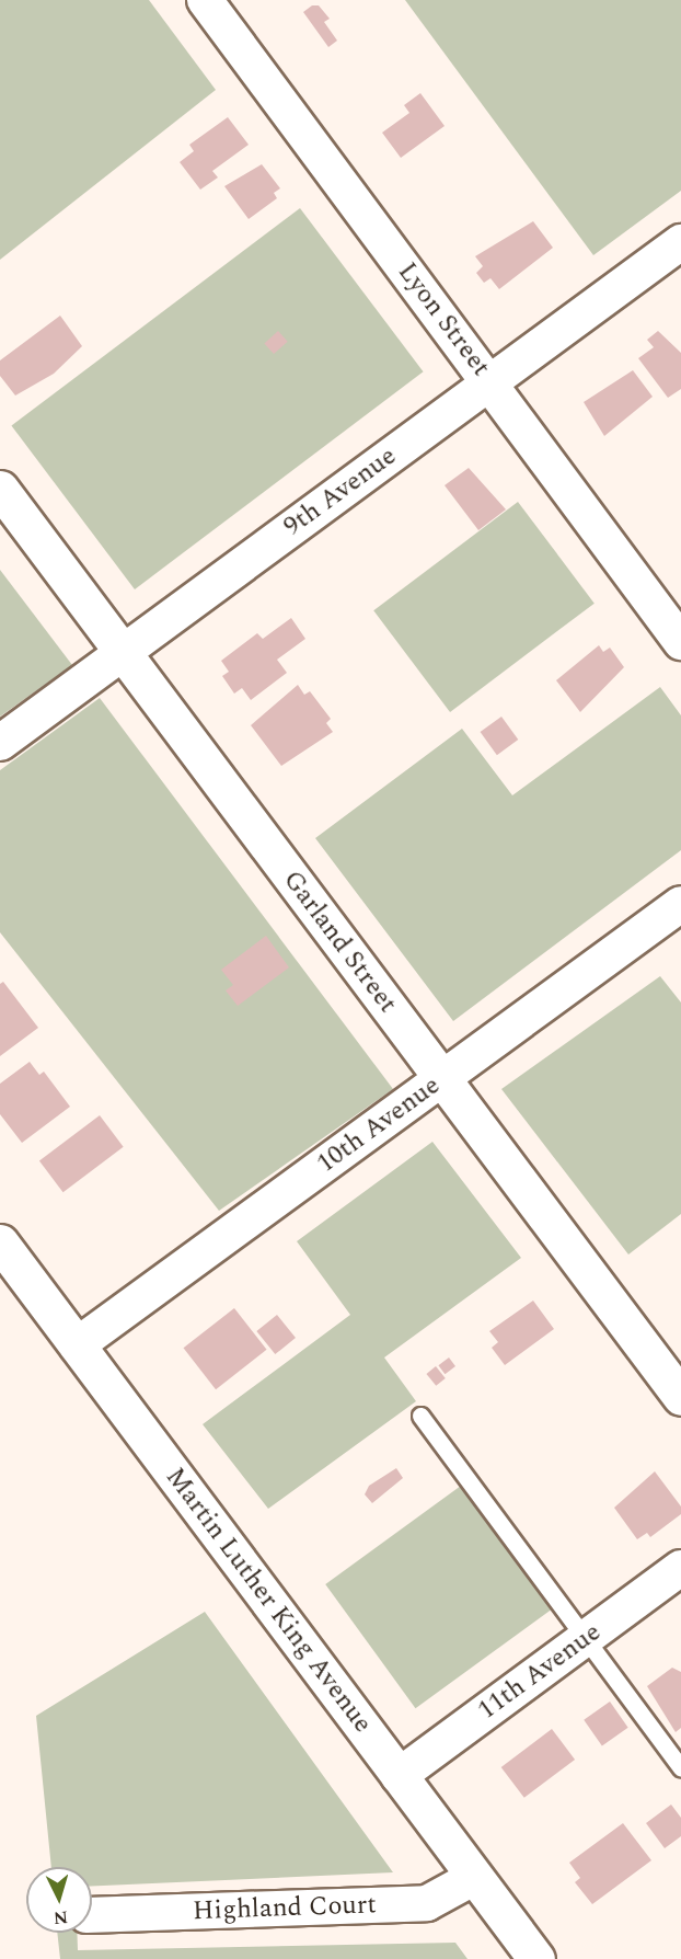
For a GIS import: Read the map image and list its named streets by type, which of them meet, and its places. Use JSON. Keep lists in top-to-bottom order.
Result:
{
  "streets": {
    "street": [
      "Lyon Street",
      "9th Avenue",
      "Garland Street",
      "10th Avenue",
      "Martin Luther King Avenue",
      "11th Avenue",
      "Highland Court"
    ]
  },
  "crossings": [
    ["Lyon Street", "9th Avenue"],
    ["9th Avenue", "Garland Street"],
    ["Garland Street", "10th Avenue"],
    ["10th Avenue", "Martin Luther King Avenue"],
    ["Martin Luther King Avenue", "11th Avenue"],
    ["Martin Luther King Avenue", "Highland Court"]
  ],
  "north": "bottom"
}
